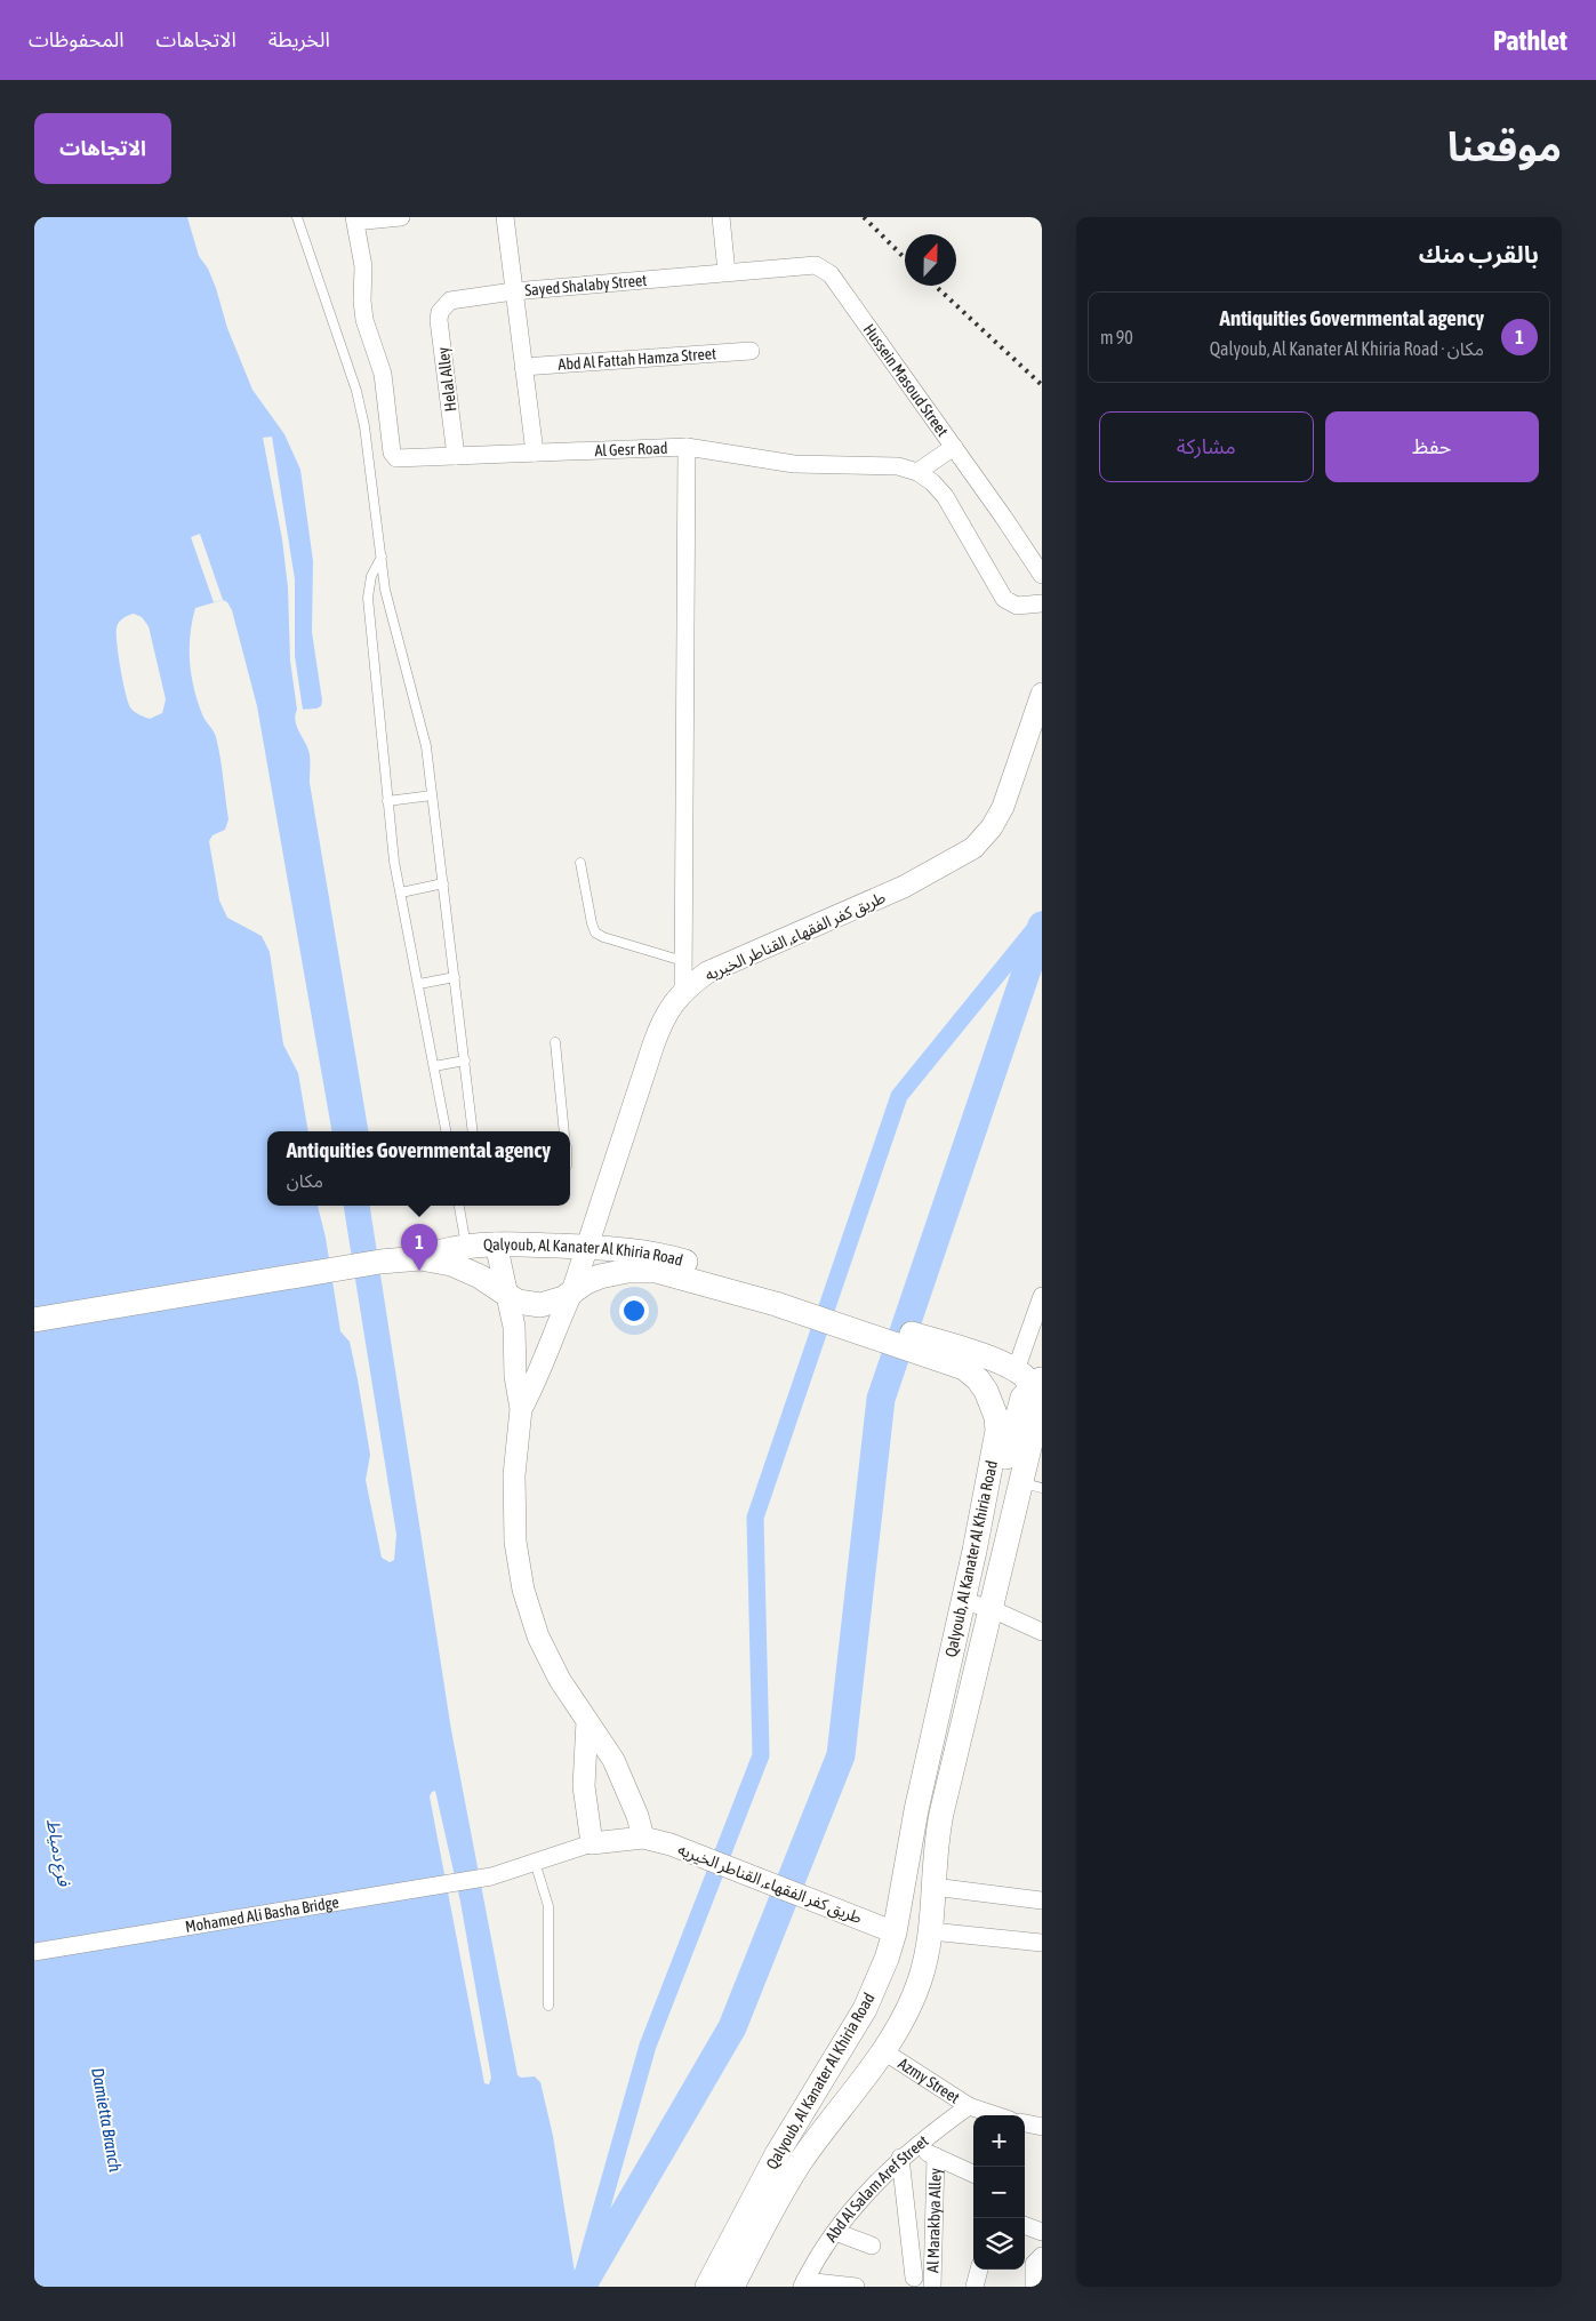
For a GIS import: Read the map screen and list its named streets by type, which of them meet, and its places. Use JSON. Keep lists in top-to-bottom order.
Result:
{
  "streets": {
    "main road": ["Qalyoub, Al Kanater Al Khiria Road"],
    "street": [
      "Sayed Shalaby Street",
      "Abd Al Fattah Hamza Street",
      "Helal Alley",
      "Hussein Masoud Street",
      "Al Gesr Road",
      "طريق كفر الفقهاء, القناطر الخيريه",
      "Mohamed Ali Basha Bridge",
      "Azmy Street",
      "Abd Al Salam Aref Street",
      "Al Marakbya Alley"
    ]
  },
  "crossings": [
    ["Sayed Shalaby Street", "Helal Alley"],
    ["Sayed Shalaby Street", "Hussein Masoud Street"],
    ["Helal Alley", "Al Gesr Road"],
    ["طريق كفر الفقهاء, القناطر الخيريه", "Qalyoub, Al Kanater Al Khiria Road"],
    ["طريق كفر الفقهاء, القناطر الخيريه", "Mohamed Ali Basha Bridge"],
    ["Qalyoub, Al Kanater Al Khiria Road", "Azmy Street"],
    ["Azmy Street", "Abd Al Salam Aref Street"]
  ],
  "water": ["فرع دمياط", "Damietta Branch"],
  "north": "top",
  "page": {
    "header": "Pathlet",
    "nav": ["الخريطة", "الاتجاهات", "المحفوظات"],
    "title": "موقعنا",
    "buttons": [
      "الاتجاهات",
      ["حفظ", "مشاركة"]
    ],
    "heading": "بالقرب منك",
    "list": [
      {
        "mark": "1",
        "name": "Antiquities Governmental agency",
        "note": "مكان · Qalyoub, Al Kanater Al Khiria Road",
        "value": "90 m"
      }
    ],
    "popup": ["Antiquities Governmental agency", "مكان"],
    "pins": "1",
    "map_buttons": ["+", "−"]
  }
}
